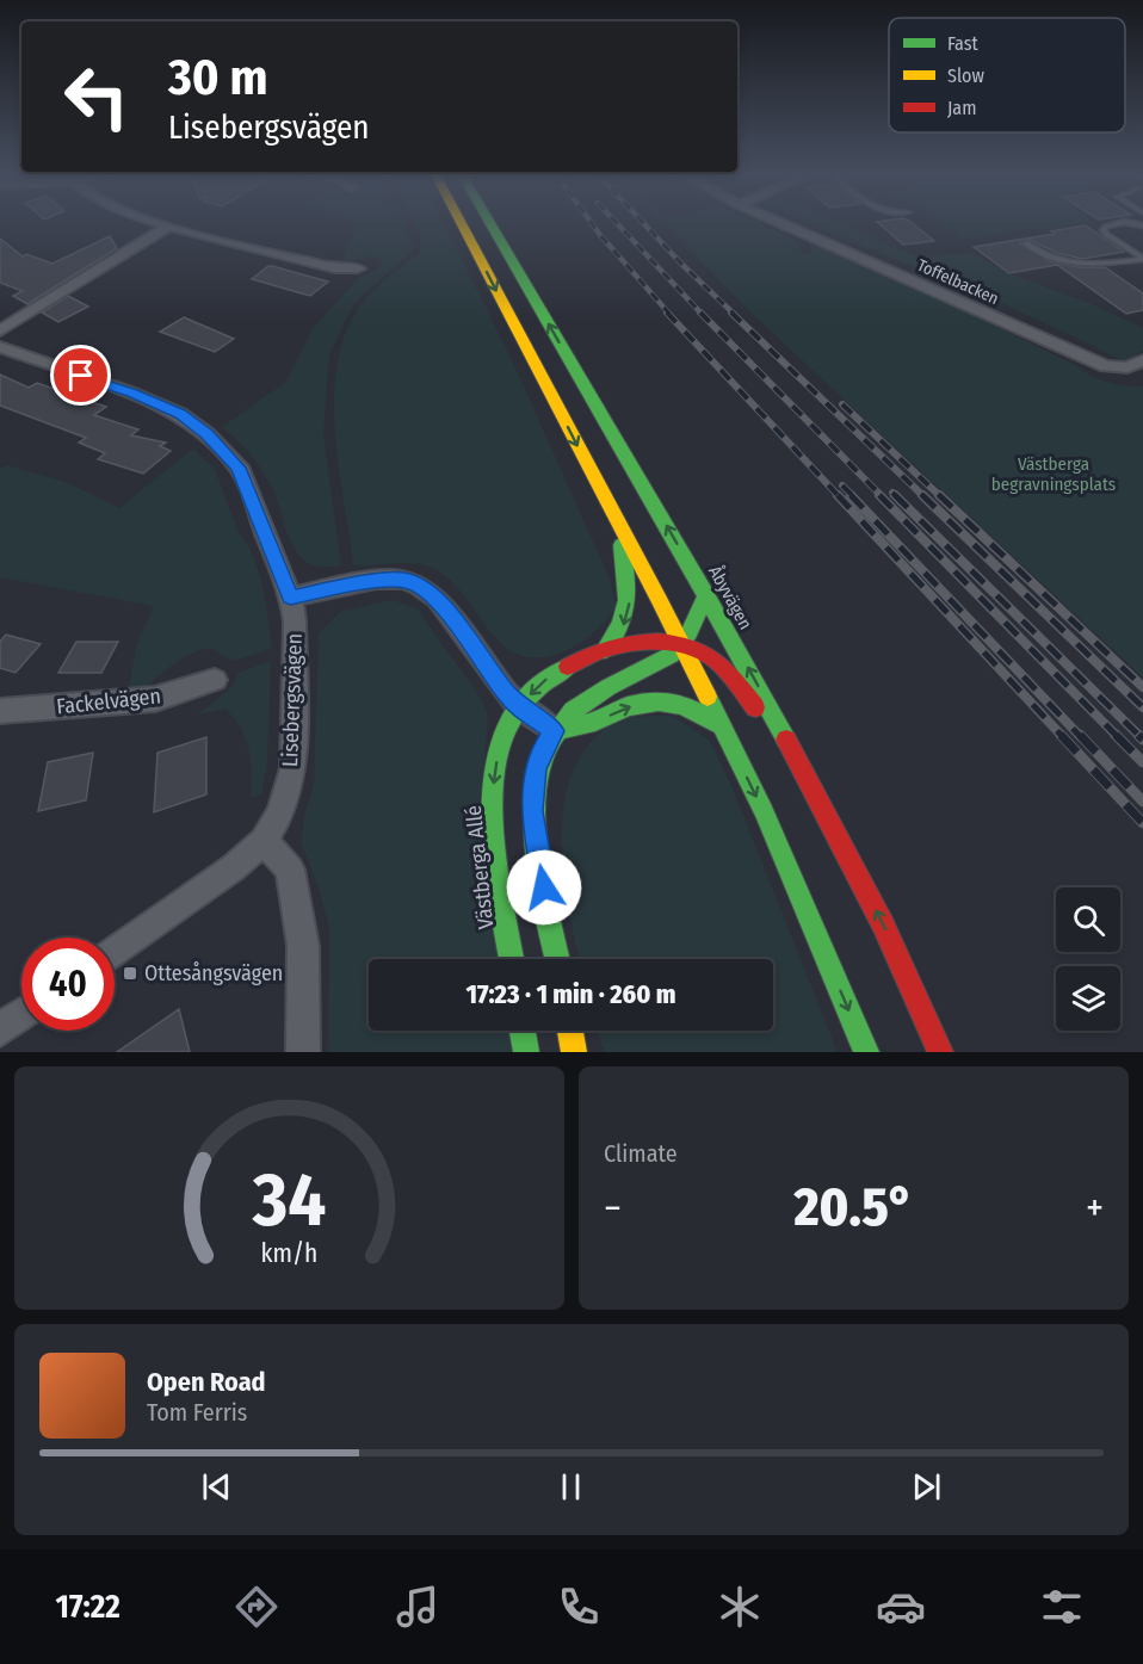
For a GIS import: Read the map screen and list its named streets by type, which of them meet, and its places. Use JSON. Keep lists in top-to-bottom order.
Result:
{
  "streets": {
    "street": [
      "Toffelbacken",
      "Åbyvägen",
      "Lisebergsvägen",
      "Fackelvägen",
      "Västberga Allé"
    ]
  },
  "crossings": [
    ["Åbyvägen", "Västberga Allé"]
  ],
  "parks": ["Västberga begravningsplats"],
  "places": {
    "transit": ["Ottesångsvägen"]
  },
  "legend": ["Fast", "Slow", "Jam"],
  "page": {
    "turn": ["30 m", "Lisebergsvägen"],
    "limit": "40",
    "trip": "17:23 · 1 min · 260 m",
    "tile": "Climate",
    "heat": ["−", "20.5°", "+"],
    "song": ["Open Road", "Tom Ferris"],
    "tabs": "17:22",
    "gauge": ["34", "km/h"]
  }
}
